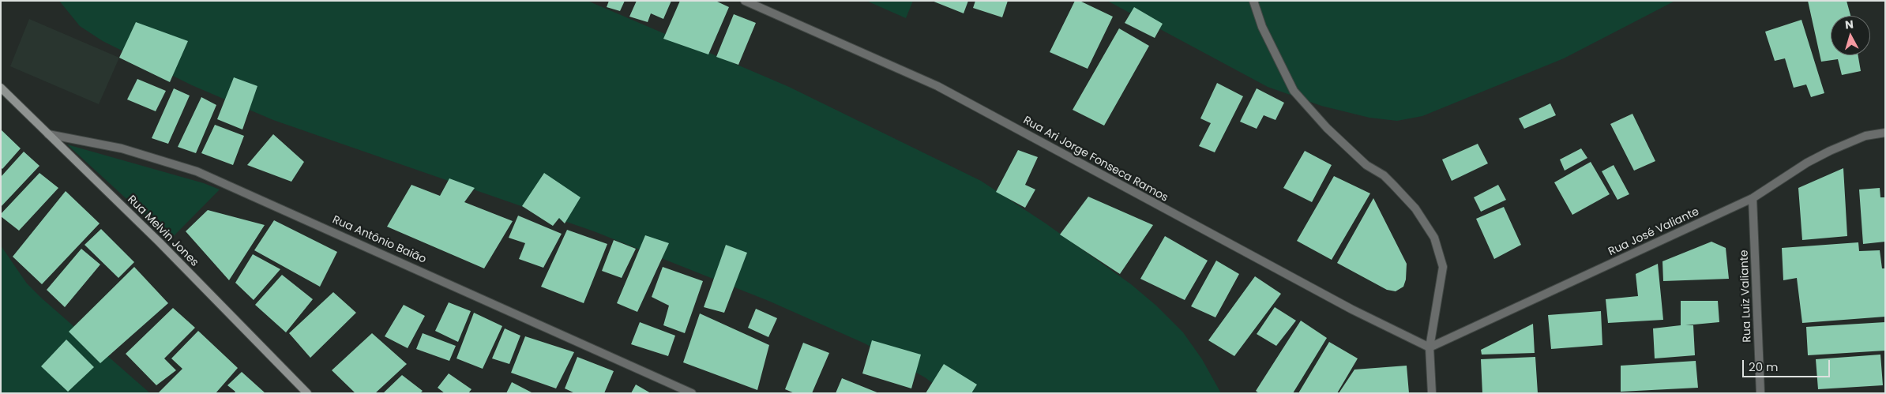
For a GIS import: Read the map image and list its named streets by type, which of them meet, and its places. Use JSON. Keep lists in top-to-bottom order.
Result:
{
  "streets": {
    "street": [
      "Rua Ari Jorge Fonseca Ramos",
      "Rua Melvin Jones",
      "Rua José Valiante",
      "Rua Antônio Baião",
      "Rua Luiz Valiante"
    ]
  },
  "crossings": [
    ["Rua Ari Jorge Fonseca Ramos", "Rua José Valiante"],
    ["Rua Melvin Jones", "Rua Antônio Baião"],
    ["Rua José Valiante", "Rua Luiz Valiante"]
  ],
  "scale_bar": "20 m",
  "north": "top"
}
